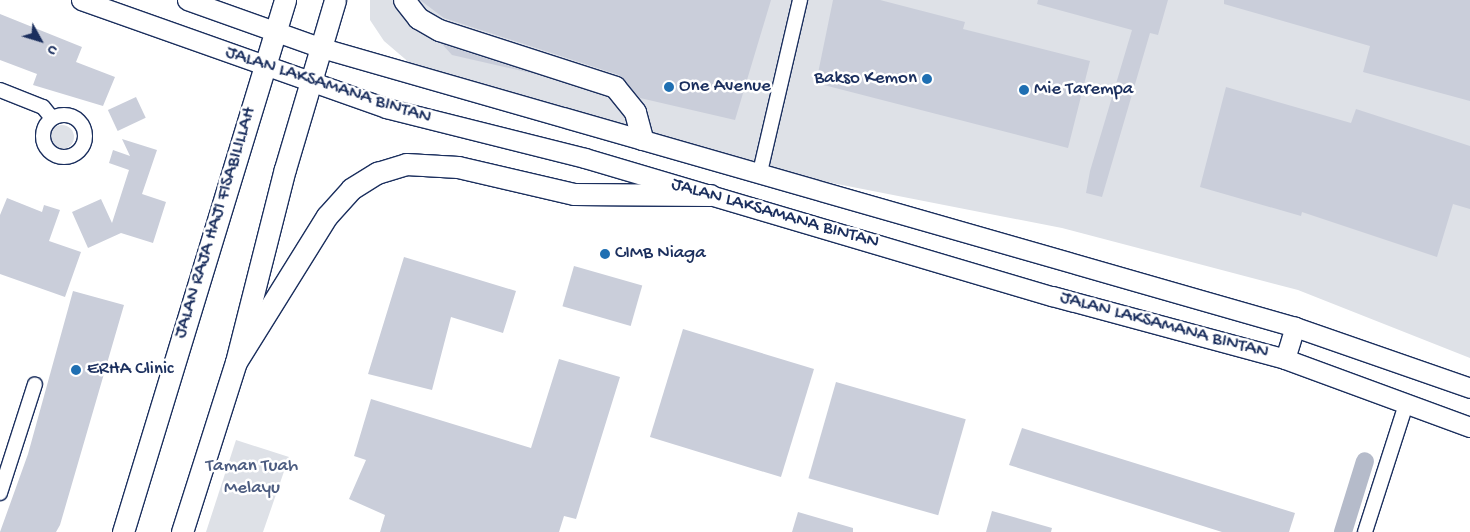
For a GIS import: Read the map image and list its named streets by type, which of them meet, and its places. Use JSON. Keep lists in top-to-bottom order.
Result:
{
  "streets": {
    "main road": ["JALAN LAKSAMANA BINTAN", "JALAN RAJA HAJI FISABILILLAH"]
  },
  "crossings": [
    ["JALAN LAKSAMANA BINTAN", "JALAN RAJA HAJI FISABILILLAH"]
  ],
  "parks": ["Taman Tuah Melayu"],
  "places": [
    "Bakso Kemon",
    "One Avenue",
    "Mie Tarempa",
    "CIMB Niaga",
    "ERHA Clinic"
  ],
  "north": "bottom right"
}
